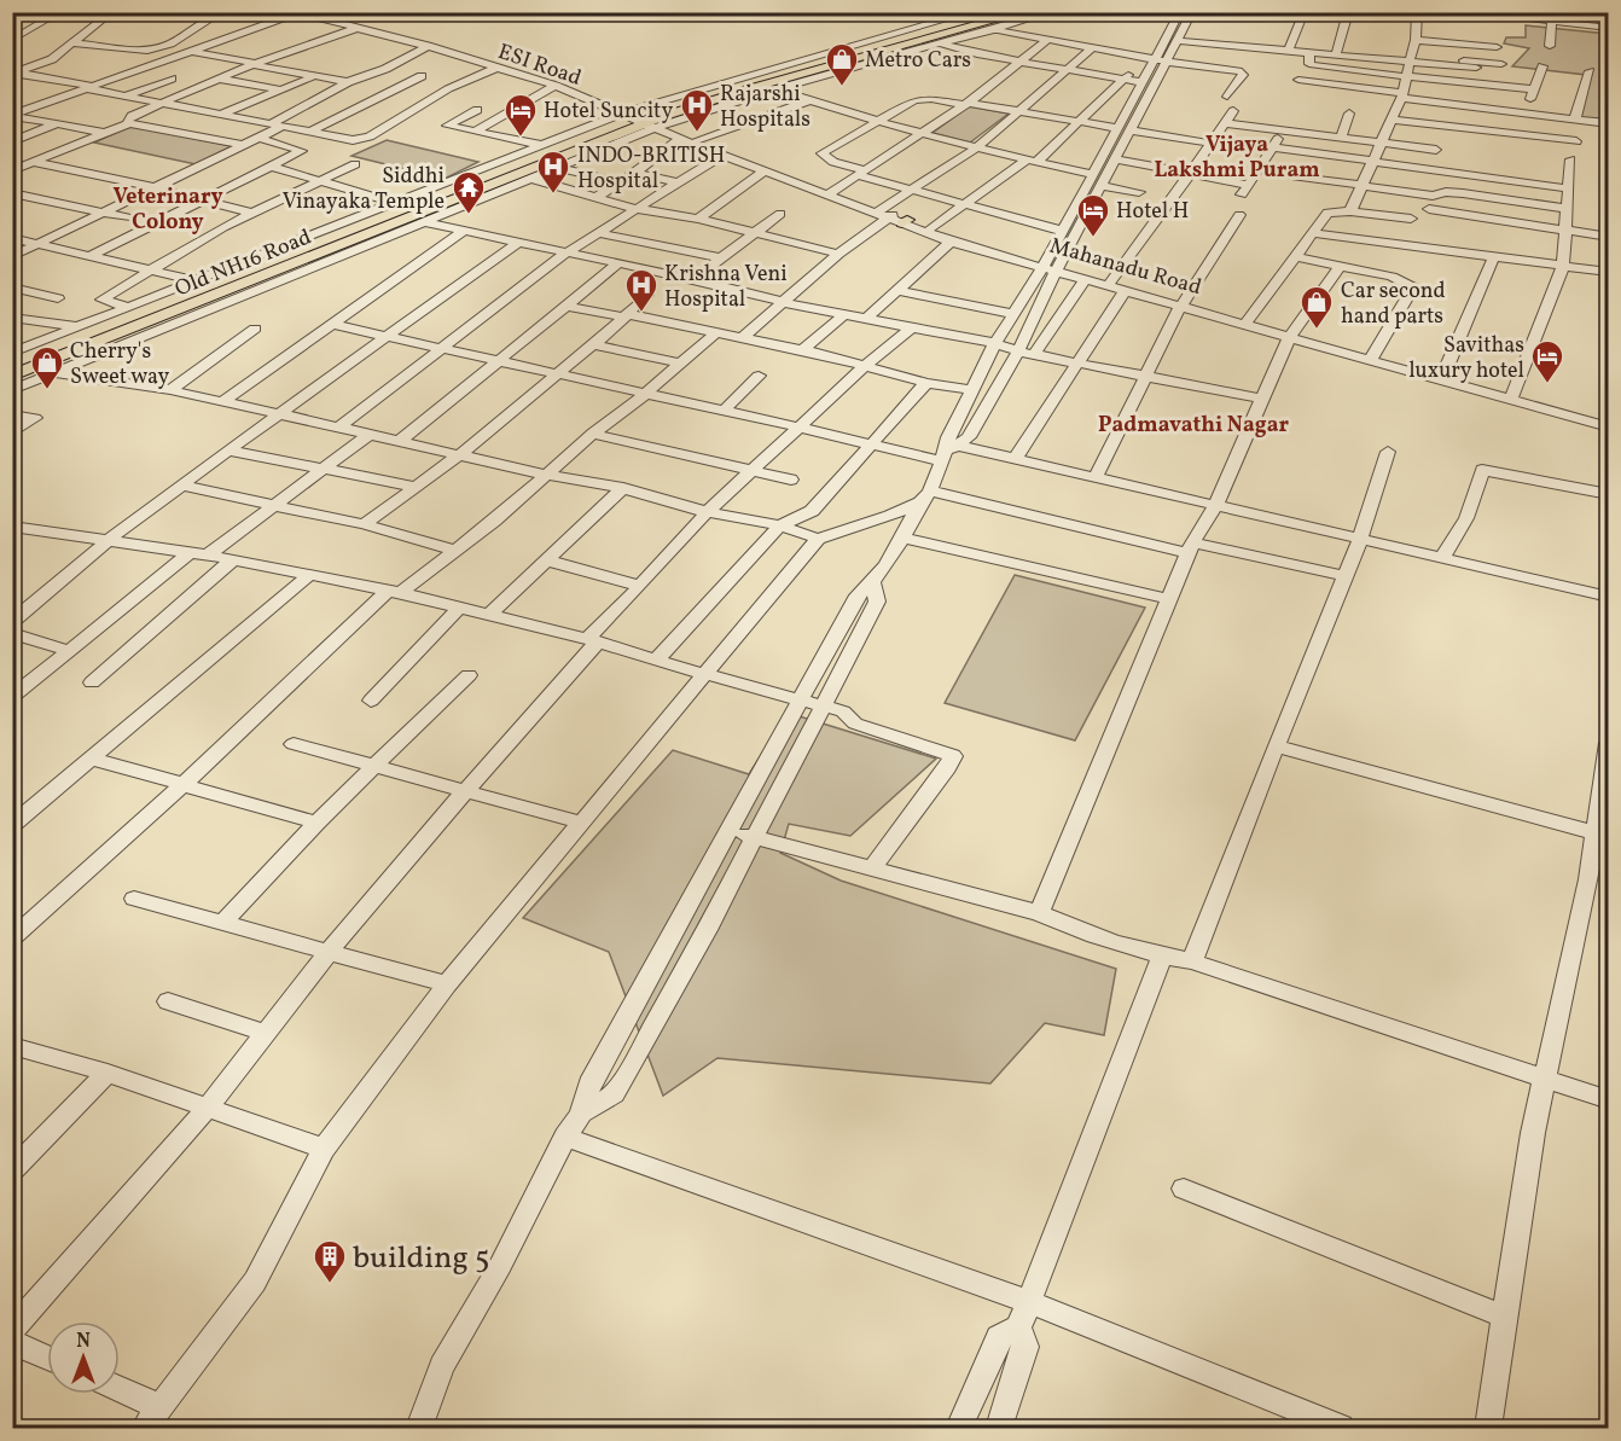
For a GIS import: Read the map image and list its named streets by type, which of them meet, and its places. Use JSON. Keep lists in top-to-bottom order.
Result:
{
  "streets": {
    "main road": ["Old NH16 Road"],
    "street": ["ESI Road", "Mahanadu Road"]
  },
  "crossings": [
    ["ESI Road", "Old NH16 Road"],
    ["ESI Road", "Mahanadu Road"],
    ["Old NH16 Road", "Mahanadu Road"]
  ],
  "districts": ["Vijaya Lakshmi Puram", "Veterinary Colony", "Padmavathi Nagar"],
  "places": {
    "shop": ["Metro Cars", "Car second hand parts", "Cherry's Sweet way"],
    "hospital": ["Rajarshi Hospitals", "INDO-BRITISH Hospital", "Krishna Veni Hospital"],
    "hotel": ["Hotel Suncity", "Hotel H", "Savithas luxury hotel"],
    "temple": ["Siddhi Vinayaka Temple"],
    "building": ["building 5"]
  },
  "north": "top"
}
